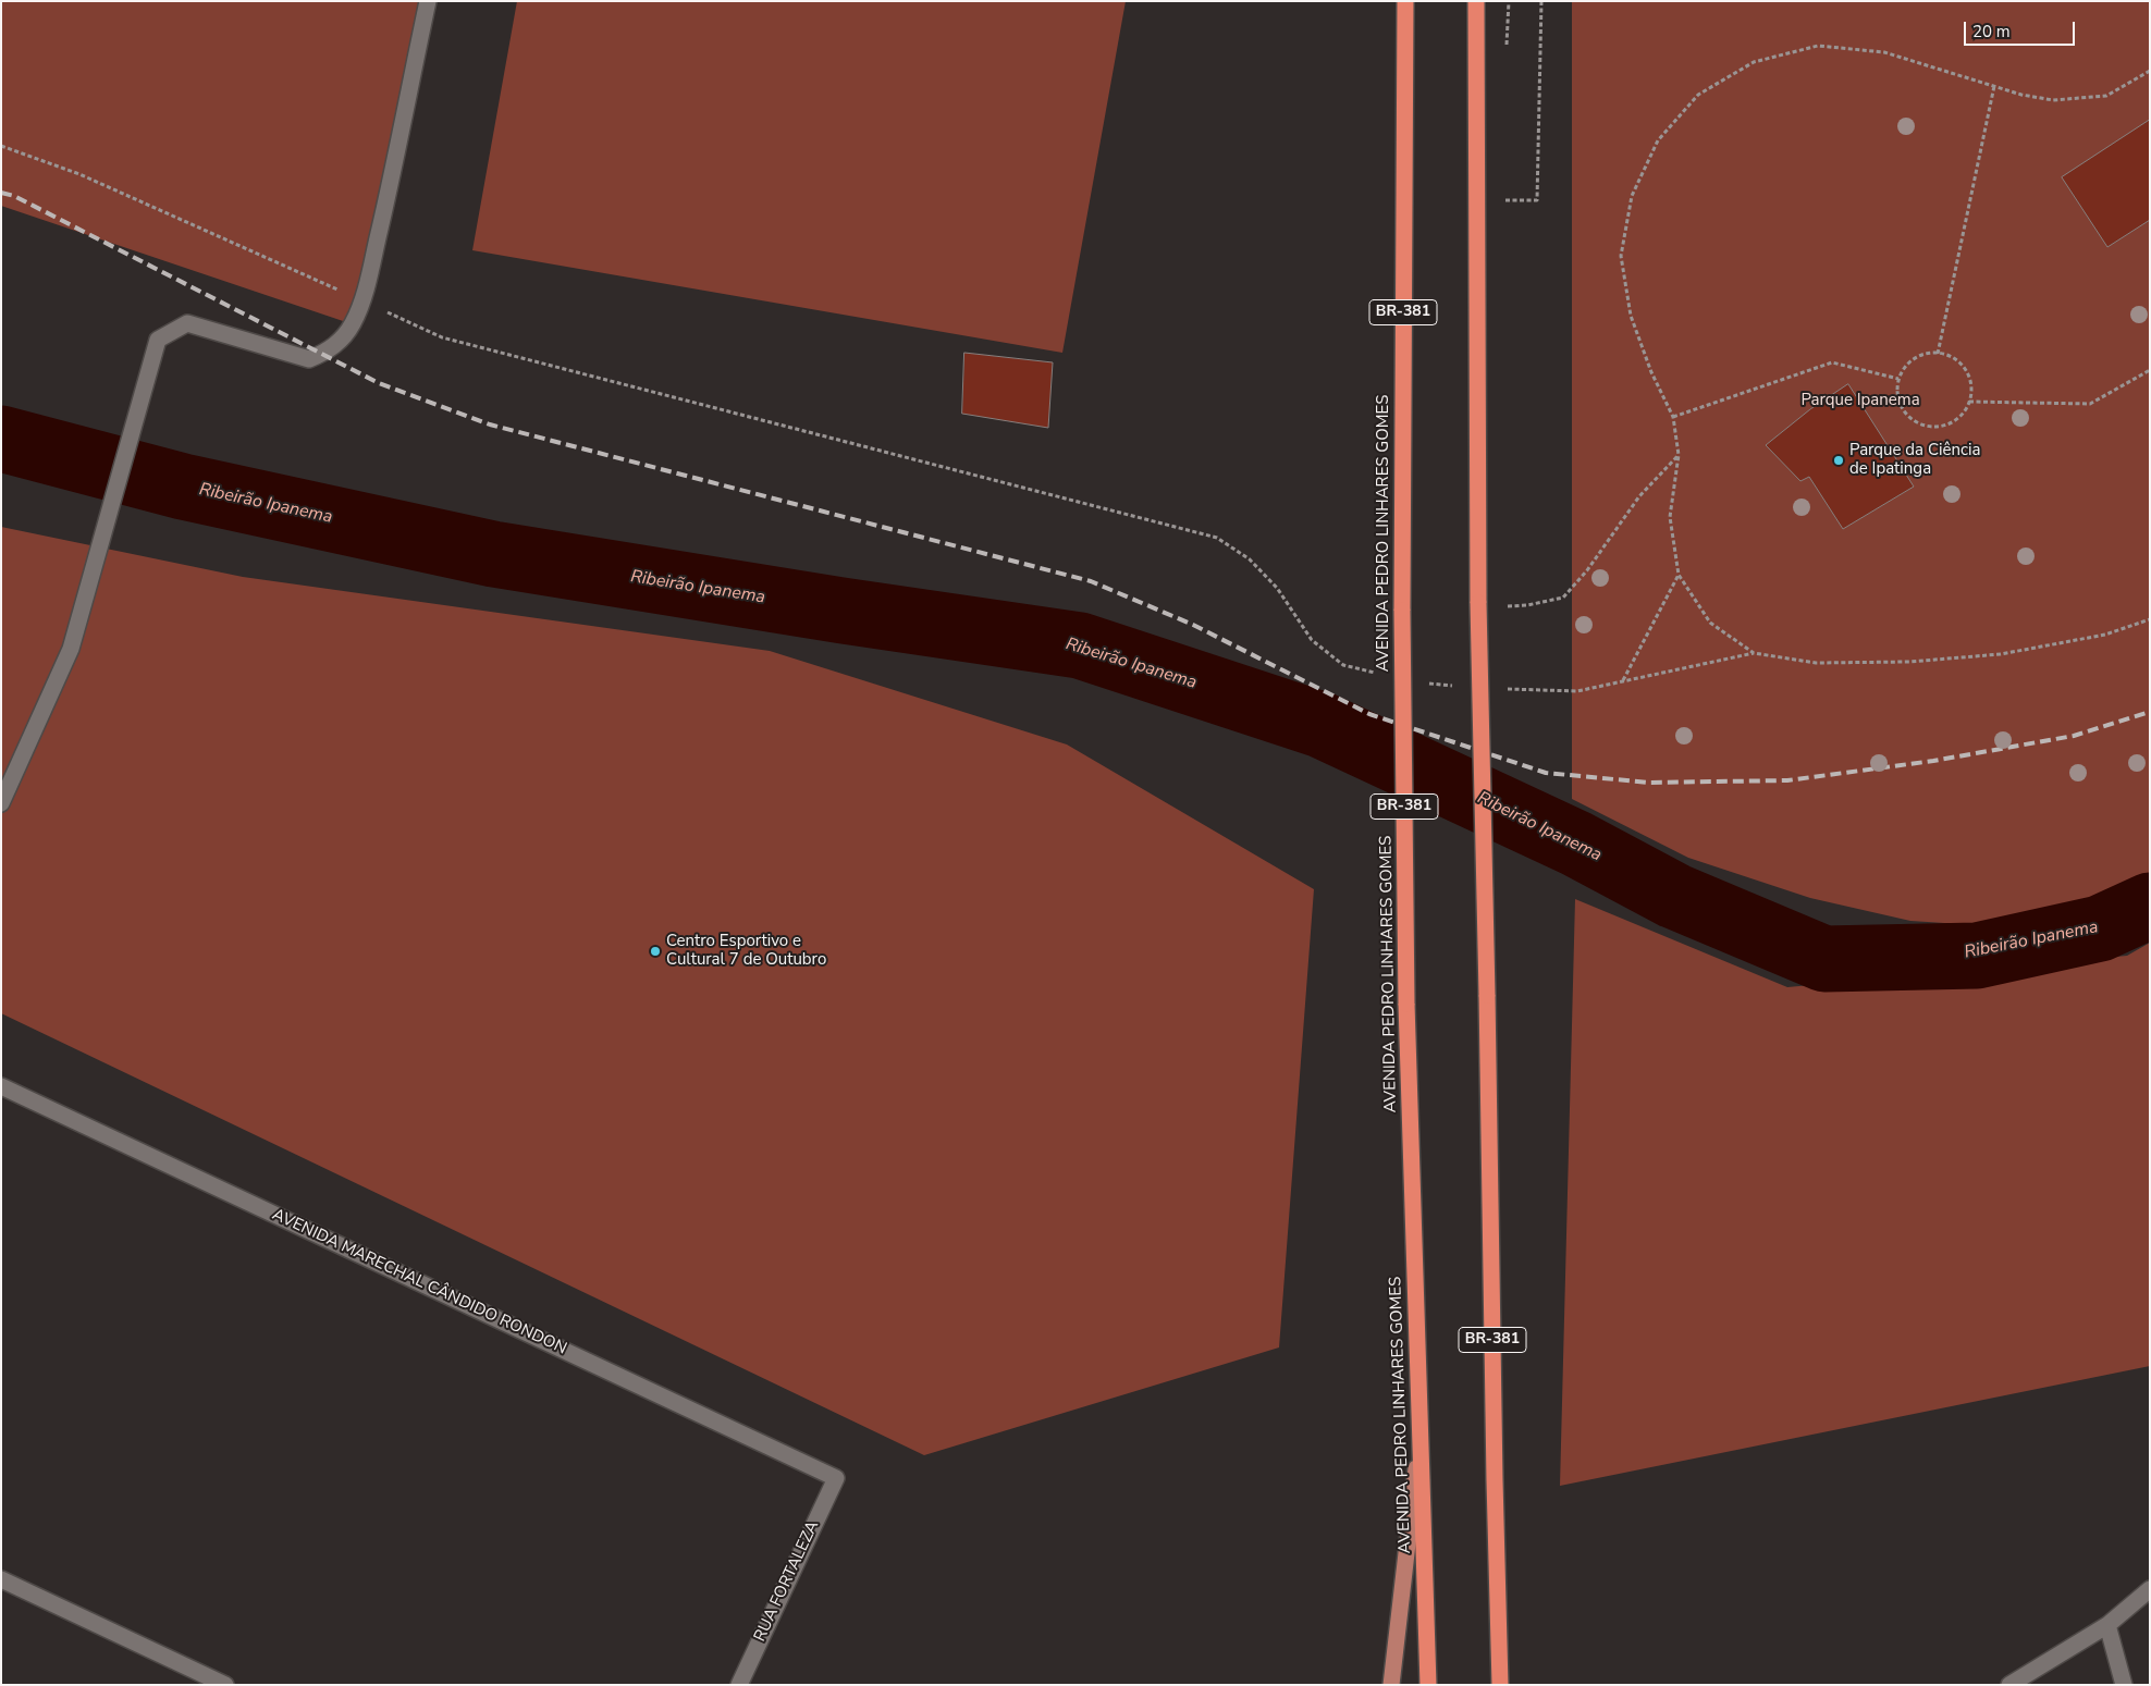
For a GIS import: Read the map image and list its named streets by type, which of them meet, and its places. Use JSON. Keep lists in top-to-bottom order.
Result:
{
  "streets": {
    "highway": ["BR-381", "AVENIDA PEDRO LINHARES GOMES"],
    "street": ["AVENIDA MARECHAL CÂNDIDO RONDON", "RUA FORTALEZA"]
  },
  "crossings": [
    ["AVENIDA MARECHAL CÂNDIDO RONDON", "RUA FORTALEZA"]
  ],
  "water": ["Ribeirão Ipanema"],
  "parks": ["Parque Ipanema"],
  "places": ["Parque da Ciência de Ipatinga", "Centro Esportivo e Cultural 7 de Outubro"],
  "scale_bar": "20 m"
}
